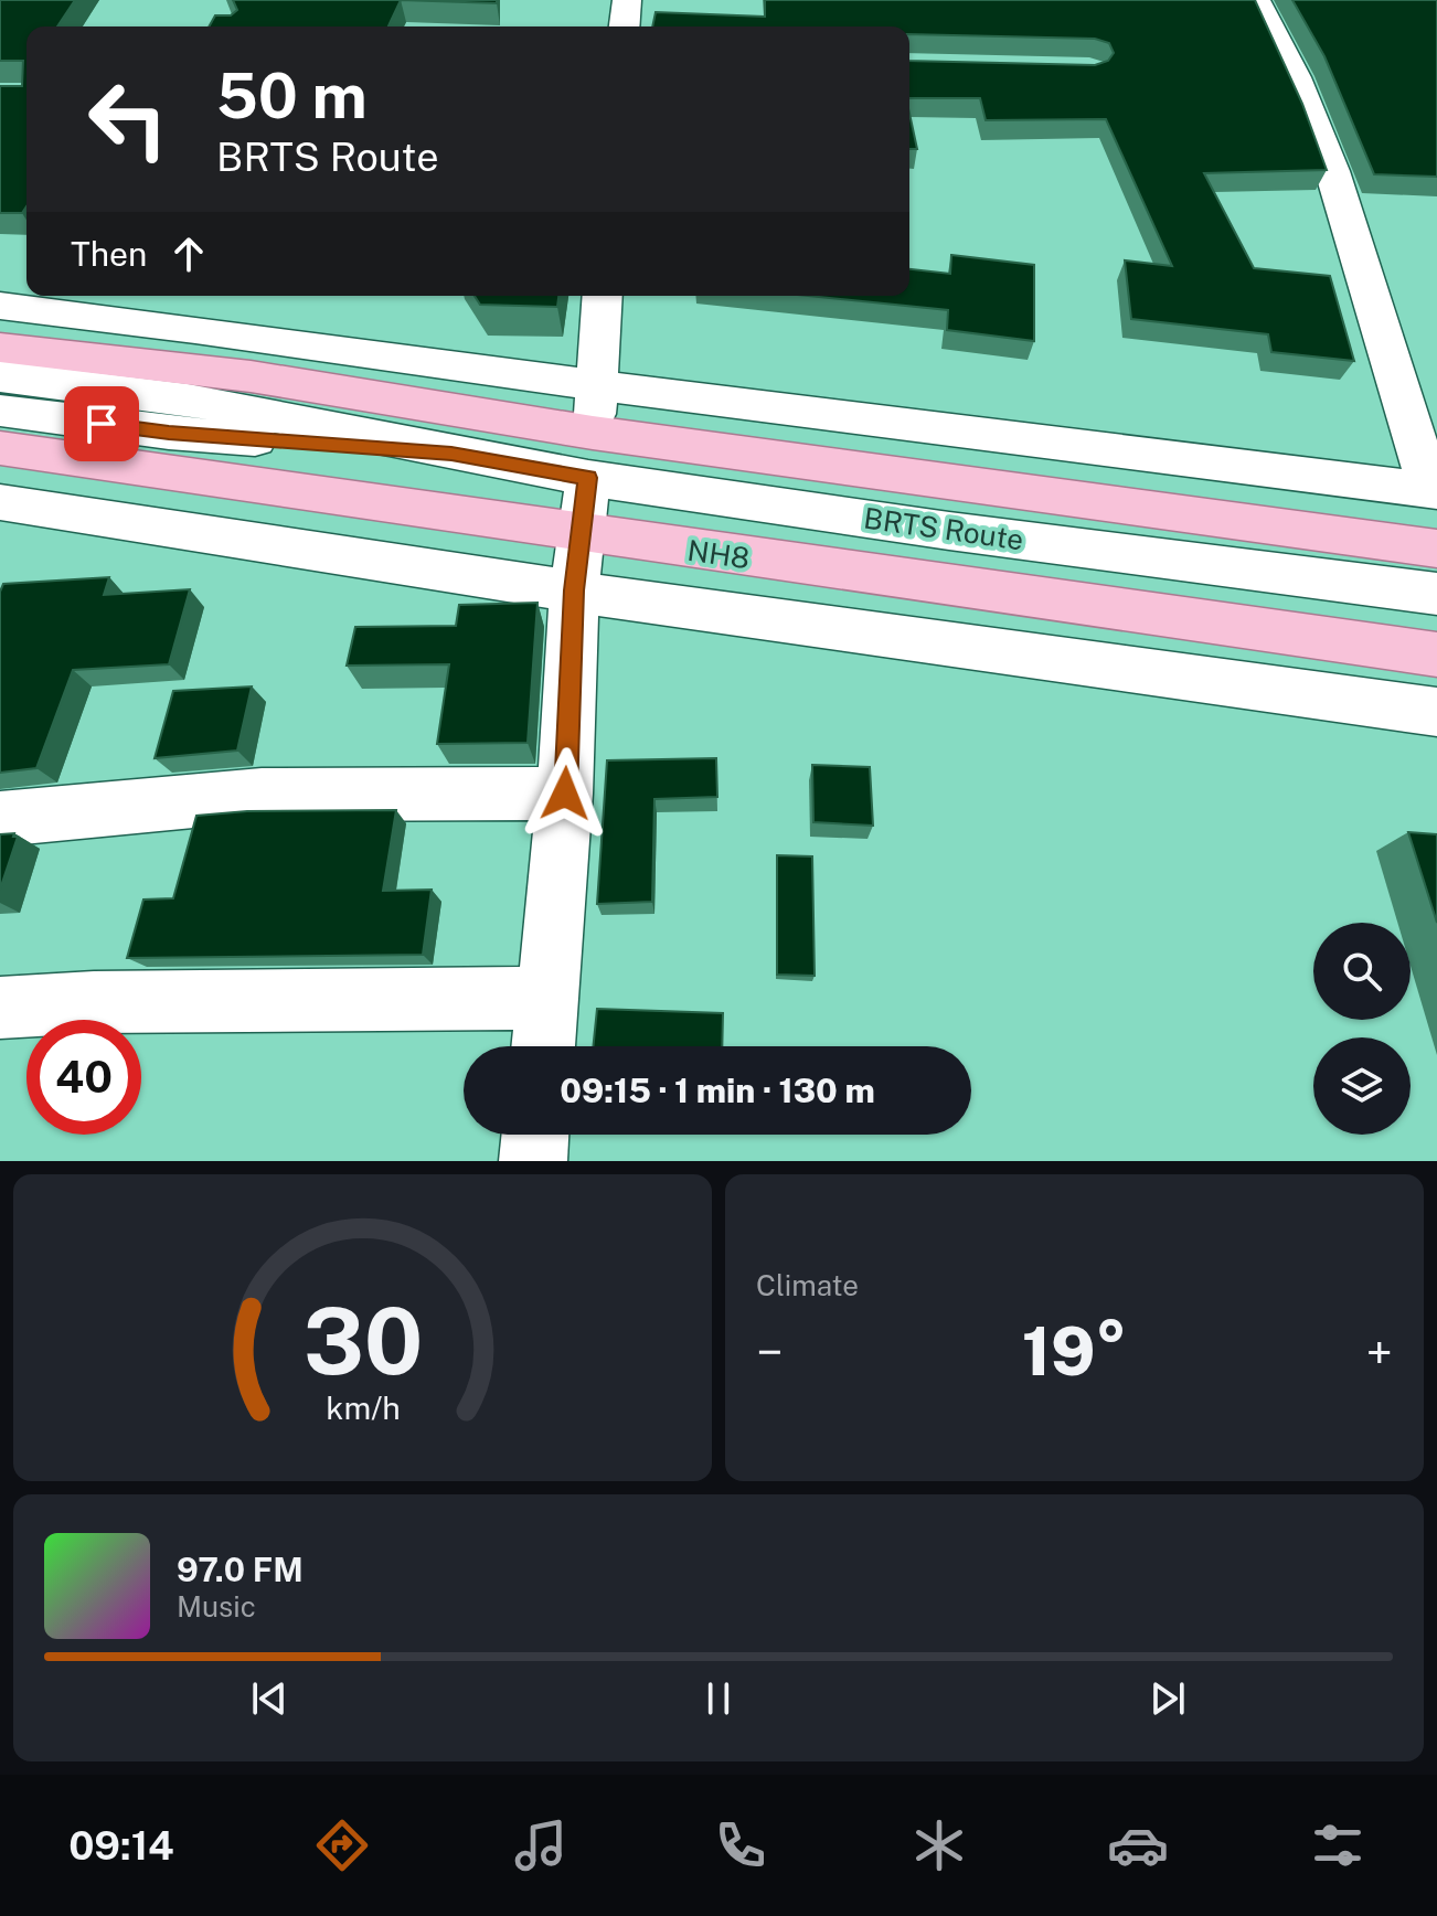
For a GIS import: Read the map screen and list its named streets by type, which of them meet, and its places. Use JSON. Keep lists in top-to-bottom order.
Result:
{
  "streets": {
    "main road": ["NH8"],
    "street": ["BRTS Route"]
  },
  "page": {
    "turn": ["50 m", "BRTS Route"],
    "then": "Then",
    "limit": "40",
    "trip": "09:15 · 1 min · 130 m",
    "tile": "Climate",
    "heat": ["−", "19°", "+"],
    "song": ["97.0 FM", "Music"],
    "tabs": "09:14",
    "gauge": ["30", "km/h"]
  }
}
